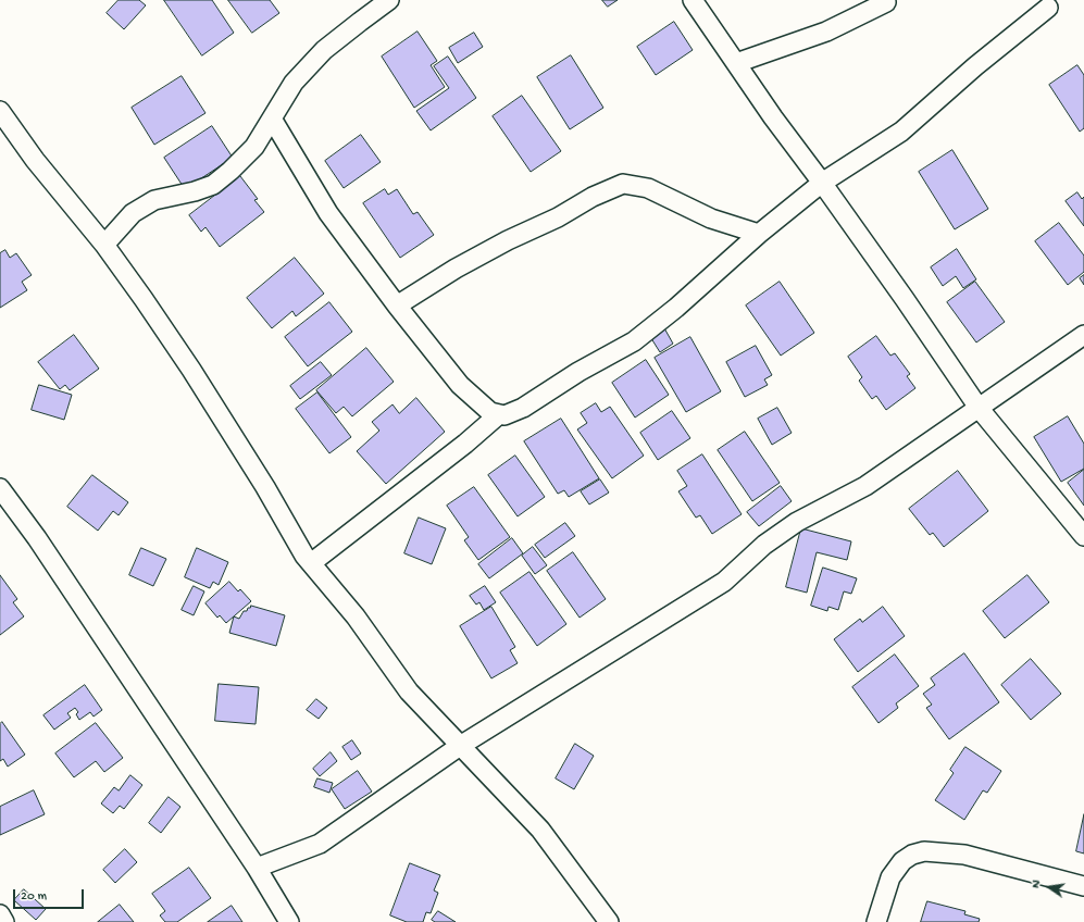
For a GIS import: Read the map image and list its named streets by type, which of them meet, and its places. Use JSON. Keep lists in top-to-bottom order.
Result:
{
  "scale_bar": "20 m",
  "north": "left"
}
